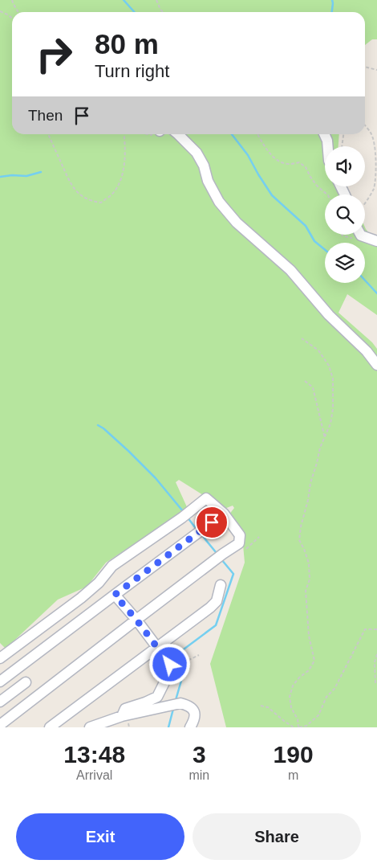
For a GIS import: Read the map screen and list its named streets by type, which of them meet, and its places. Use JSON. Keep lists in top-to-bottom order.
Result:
{
  "page": {
    "turn": ["80 m", "Turn right"],
    "then": "Then",
    "eta": [
      "13:48",
      "Arrival",
      "3",
      "min",
      "190",
      "m"
    ],
    "buttons": ["Exit", "Share"]
  }
}
